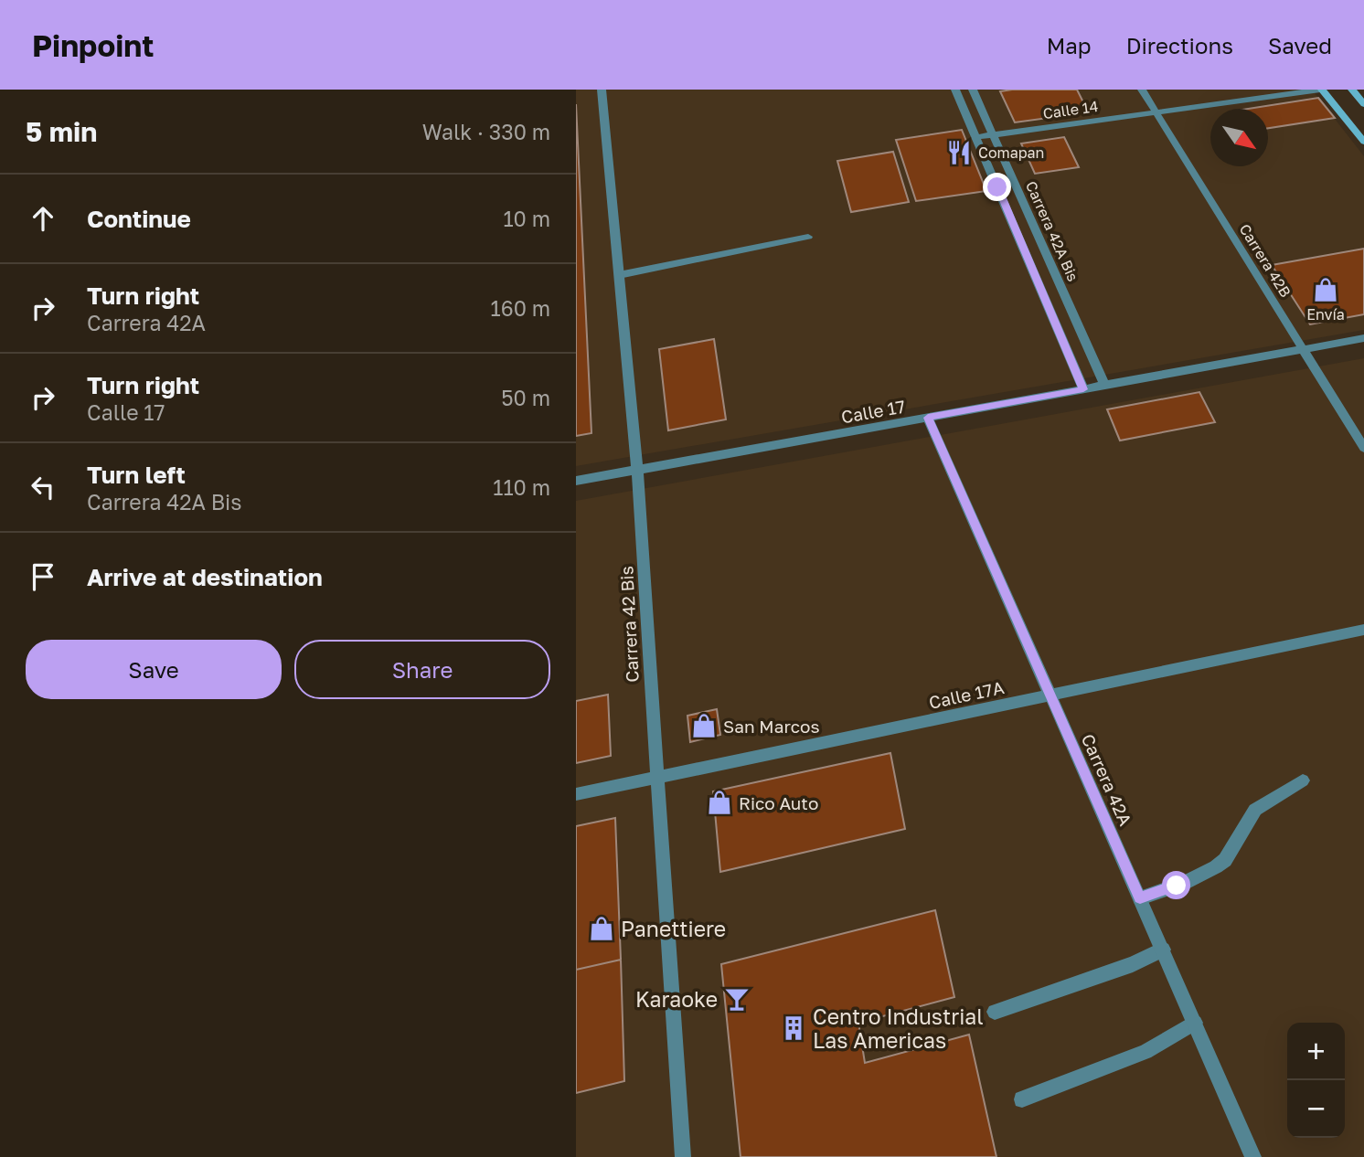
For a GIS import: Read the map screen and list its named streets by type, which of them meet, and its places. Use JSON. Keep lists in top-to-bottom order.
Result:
{
  "streets": {
    "street": [
      "Calle 14",
      "Carrera 42A Bis",
      "Carrera 42B",
      "Calle 17",
      "Carrera 42 Bis",
      "Calle 17A",
      "Carrera 42A"
    ]
  },
  "crossings": [
    ["Calle 14", "Carrera 42A Bis"],
    ["Calle 14", "Carrera 42B"],
    ["Carrera 42A Bis", "Calle 17"],
    ["Carrera 42B", "Calle 17"],
    ["Calle 17", "Carrera 42 Bis"],
    ["Calle 17", "Carrera 42A"],
    ["Carrera 42 Bis", "Calle 17A"],
    ["Calle 17A", "Carrera 42A"]
  ],
  "places": {
    "restaurant": ["Comapan"],
    "shop": [
      "Envía",
      "San Marcos",
      "Rico Auto",
      "Panettiere"
    ],
    "bar": ["Karaoke"],
    "building": ["Centro Industrial Las Americas"]
  },
  "north": "bottom right",
  "page": {
    "header": "Pinpoint",
    "nav": ["Map", "Directions", "Saved"],
    "heading": ["5 min", "Walk · 330 m"],
    "list": [
      ["Continue", "10 m"],
      ["Turn right", "Carrera 42A", "160 m"],
      ["Turn right", "Calle 17", "50 m"],
      ["Turn left", "Carrera 42A Bis", "110 m"],
      "Arrive at destination"
    ],
    "buttons": ["Save", "Share"],
    "map_buttons": ["+", "−"]
  }
}
